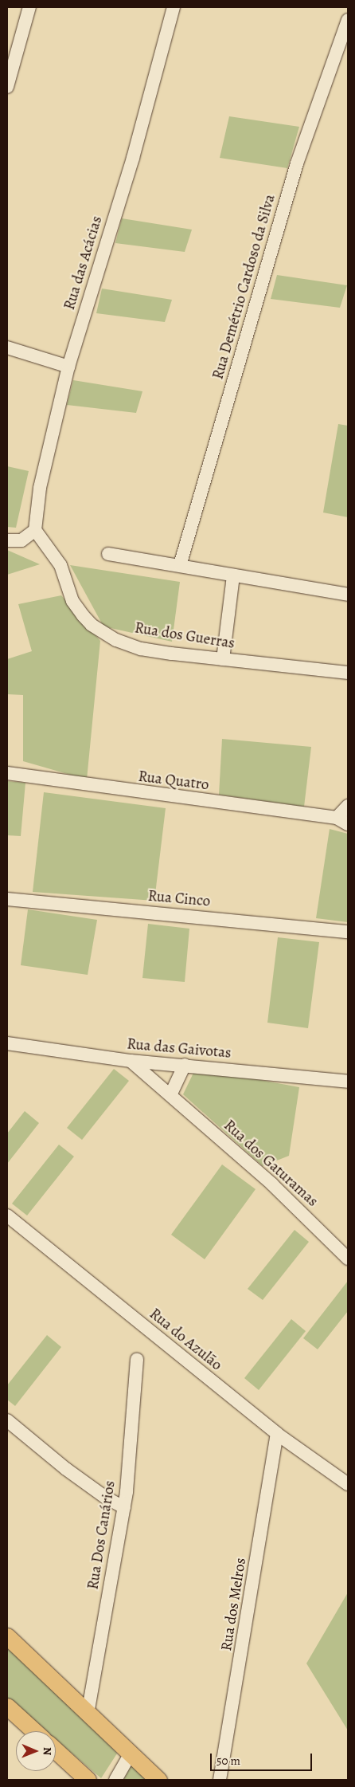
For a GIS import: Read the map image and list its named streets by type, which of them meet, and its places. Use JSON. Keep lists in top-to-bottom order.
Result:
{
  "streets": {
    "street": [
      "Rua das Acácias",
      "Rua Demétrio Cardoso da Silva",
      "Rua dos Guerras",
      "Rua Quatro",
      "Rua Cinco",
      "Rua das Gaivotas",
      "Rua dos Gaturamas",
      "Rua do Azulão",
      "Rua Dos Canários",
      "Rua dos Melros"
    ]
  },
  "crossings": [
    ["Rua das Acácias", "Rua dos Guerras"],
    ["Rua das Gaivotas", "Rua dos Gaturamas"],
    ["Rua do Azulão", "Rua dos Melros"]
  ],
  "scale_bar": "50 m",
  "north": "right"
}
